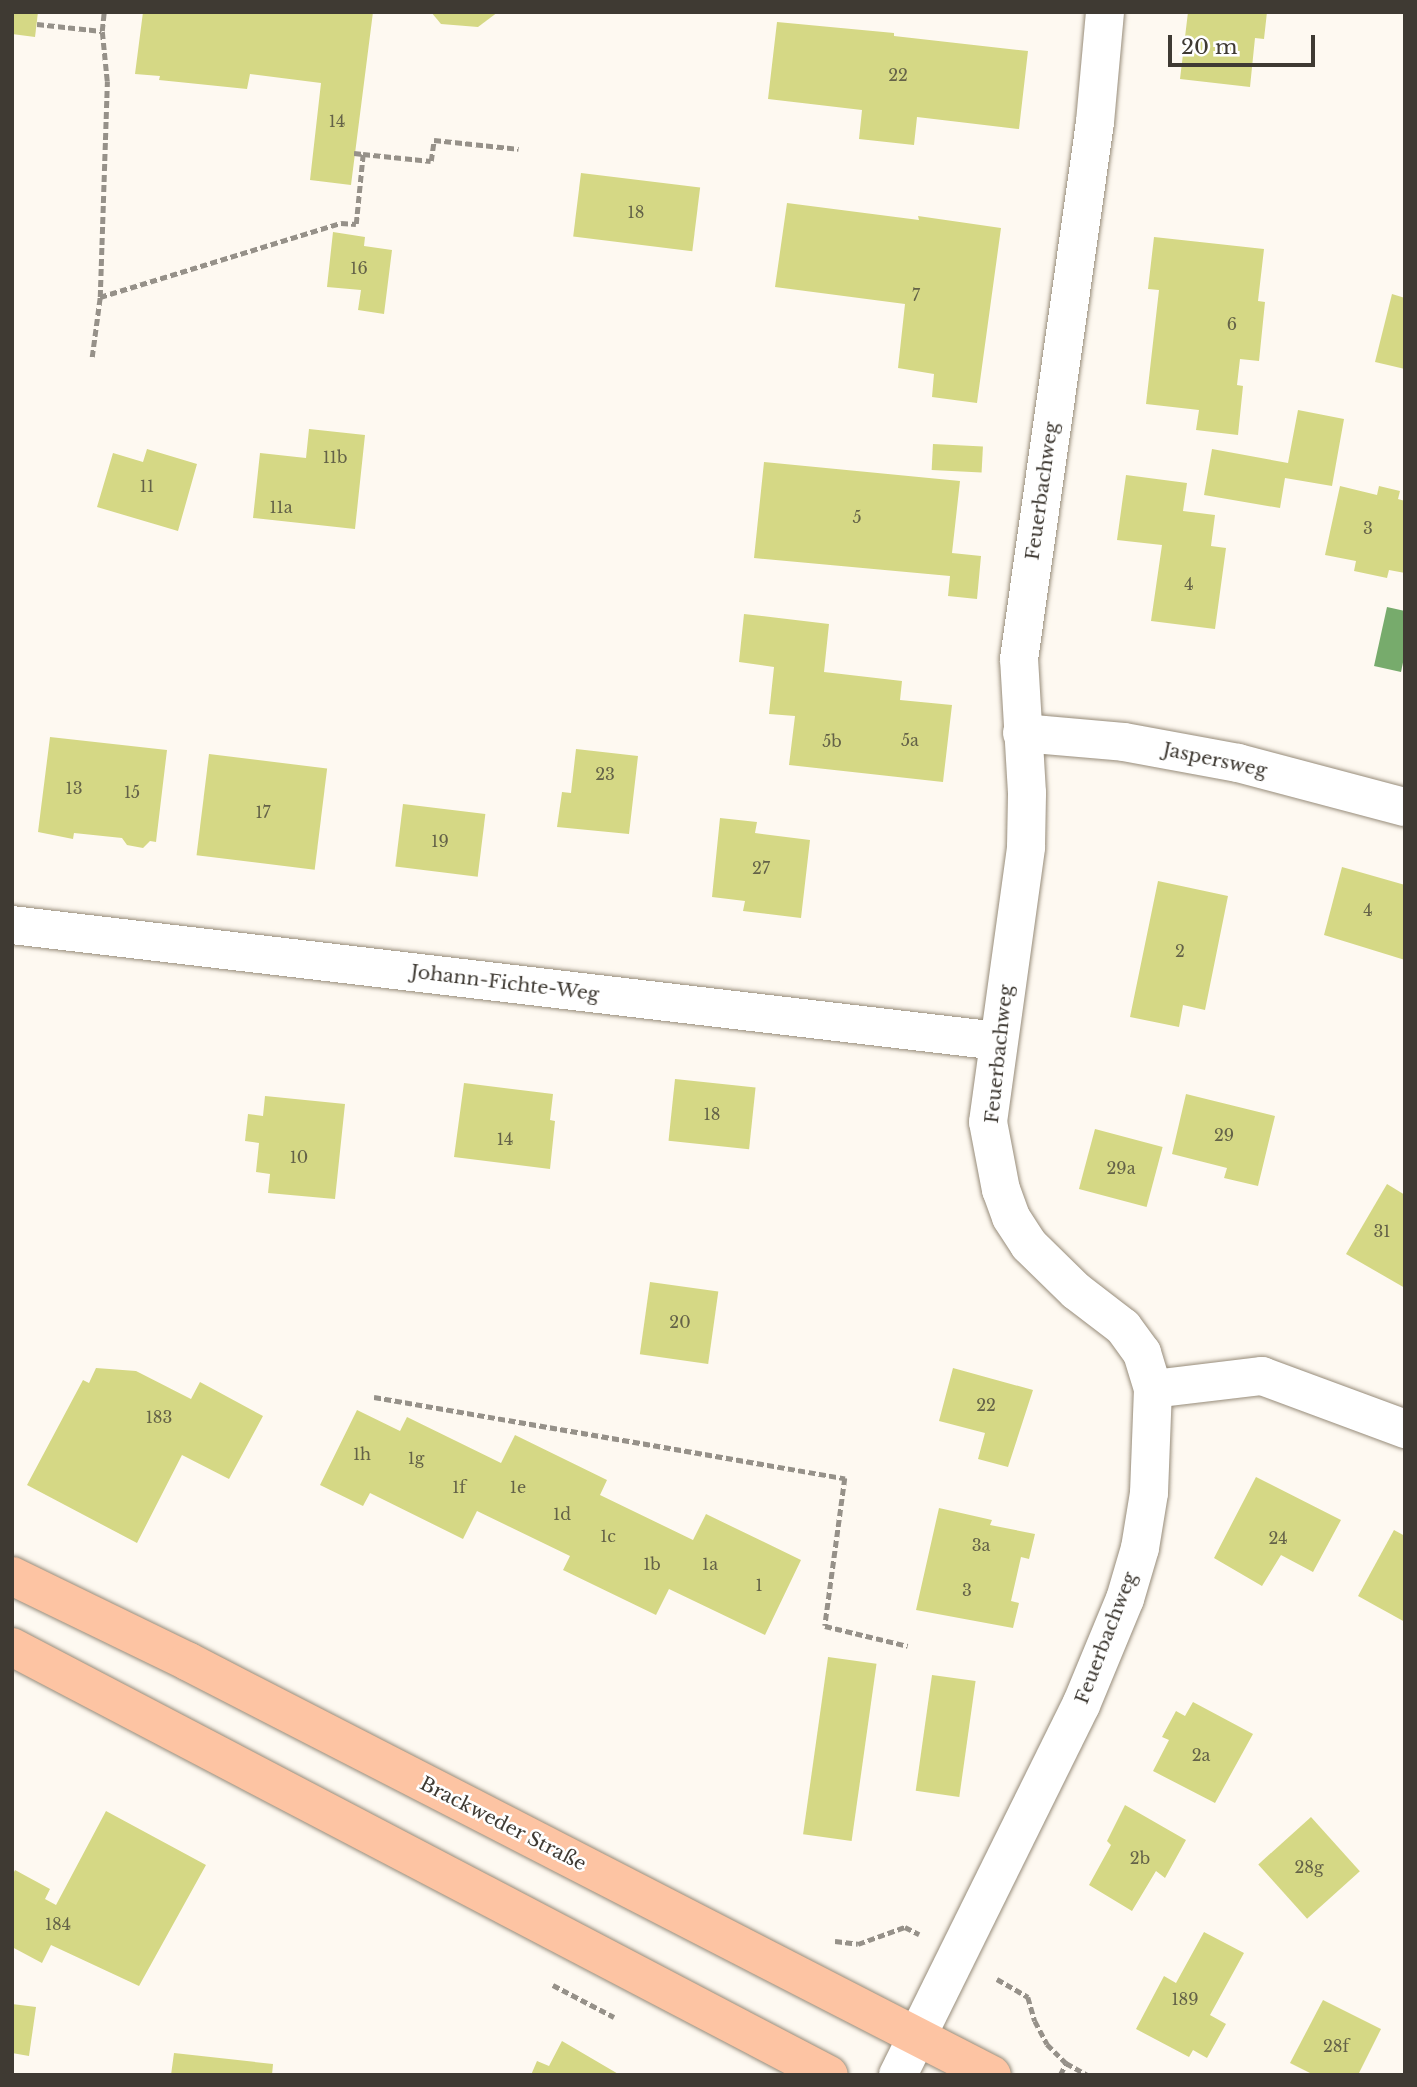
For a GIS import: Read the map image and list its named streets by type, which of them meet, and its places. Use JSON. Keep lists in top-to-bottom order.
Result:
{
  "streets": {
    "main road": ["Brackweder Straße"],
    "street": ["Feuerbachweg", "Jaspersweg", "Johann-Fichte-Weg"]
  },
  "crossings": [
    ["Feuerbachweg", "Jaspersweg"],
    ["Feuerbachweg", "Johann-Fichte-Weg"],
    ["Feuerbachweg", "Brackweder Straße"]
  ],
  "house_numbers": [
    "22",
    "14",
    "18",
    "16",
    "7",
    "6",
    "11b",
    "11",
    "11a",
    "5",
    "3",
    "4",
    "5a",
    "5b",
    "23",
    "13",
    "15",
    "17",
    "19",
    "27",
    "4",
    "2",
    "18",
    "29",
    "14",
    "10",
    "29a",
    "31",
    "20",
    "22",
    "183",
    "1h",
    "1g",
    "1f",
    "1e",
    "1d",
    "1c",
    "24",
    "3a",
    "1b",
    "1a",
    "1",
    "3",
    "2a",
    "2b",
    "28g",
    "184",
    "189",
    "28f"
  ],
  "scale_bar": "20 m"
}
